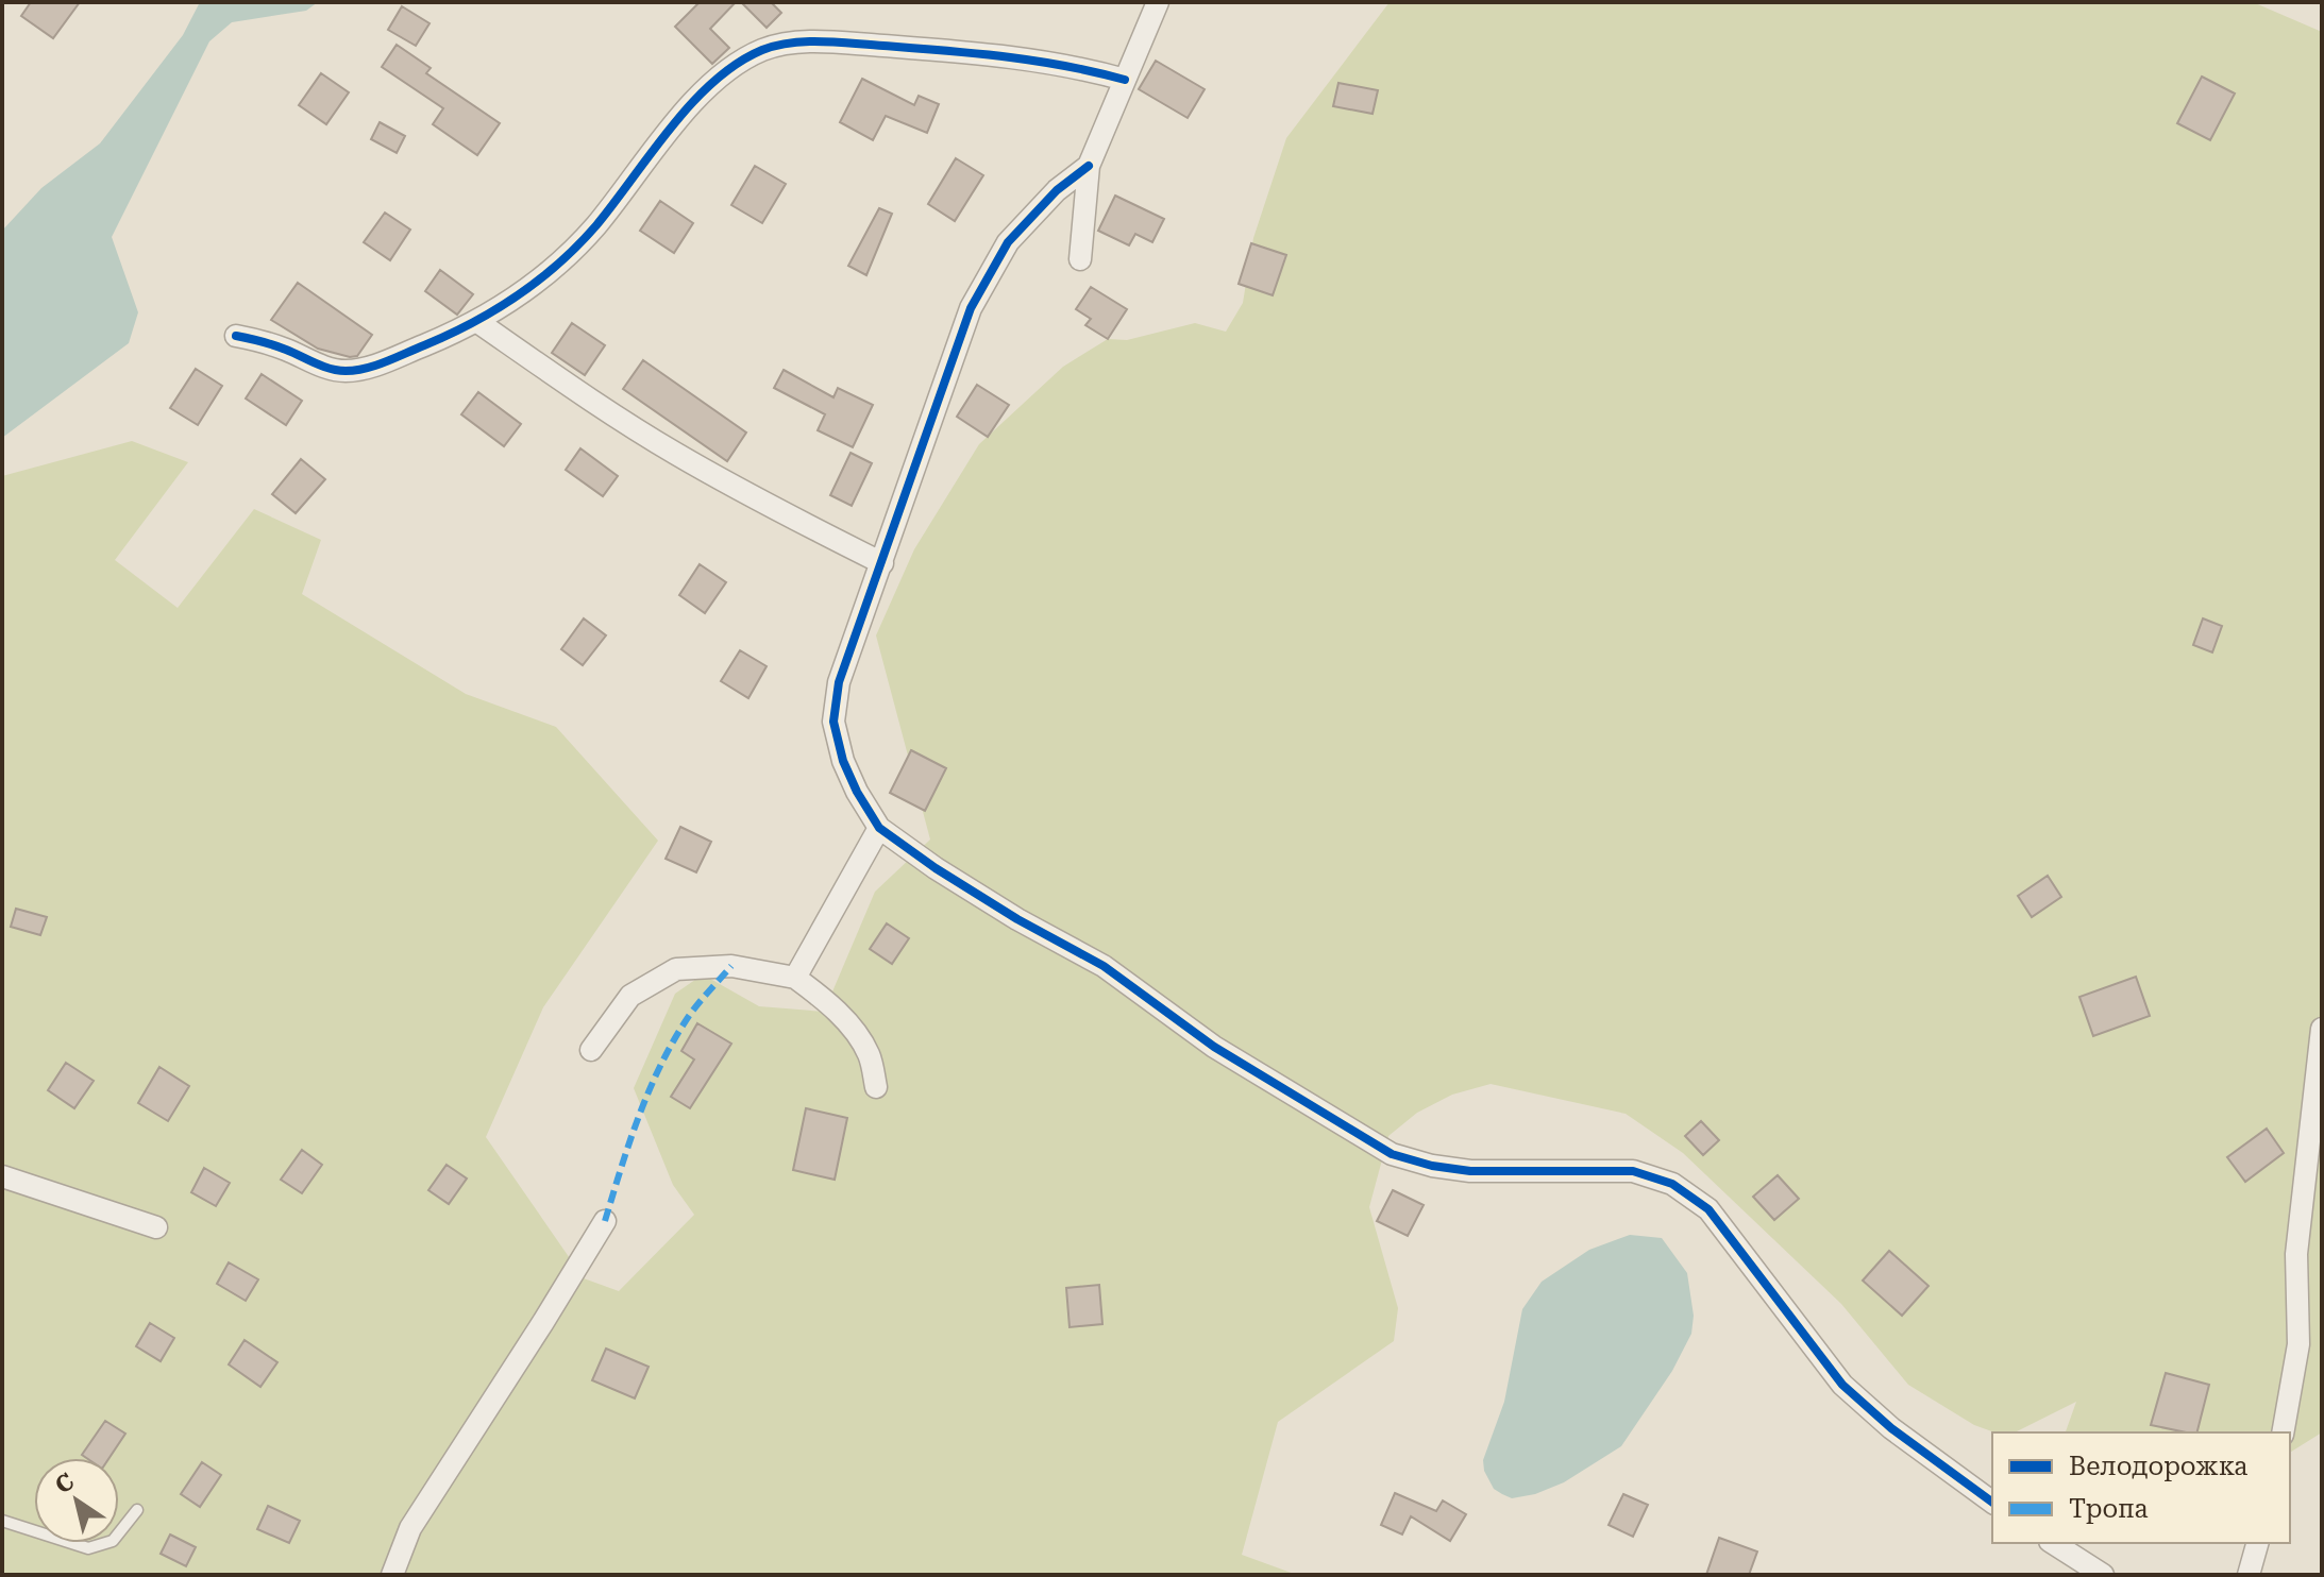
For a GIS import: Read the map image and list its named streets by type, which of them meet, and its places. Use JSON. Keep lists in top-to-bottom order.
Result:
{
  "legend": ["Велодорожка", "Тропа"],
  "north": "top left"
}
